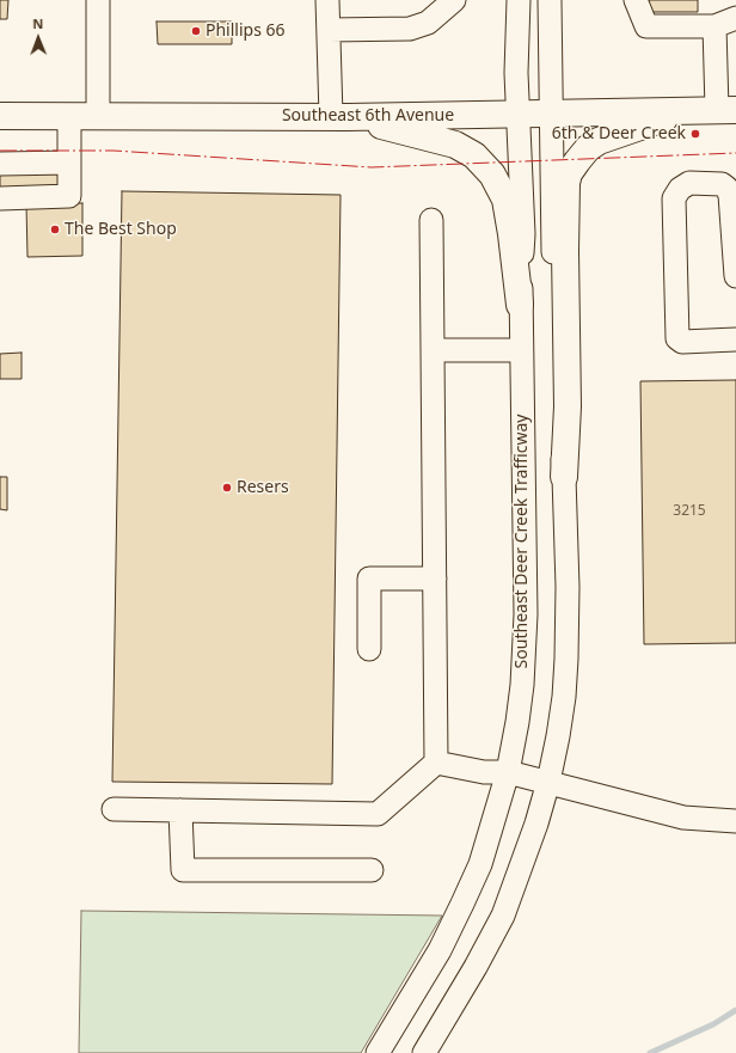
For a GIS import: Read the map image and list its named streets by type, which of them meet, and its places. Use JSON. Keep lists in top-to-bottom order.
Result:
{
  "streets": {
    "main road": ["Southeast 6th Avenue"],
    "street": ["Southeast Deer Creek Trafficway"]
  },
  "crossings": [
    ["Southeast 6th Avenue", "Southeast Deer Creek Trafficway"]
  ],
  "places": [
    "Phillips 66",
    "6th & Deer Creek",
    "The Best Shop",
    "Resers"
  ],
  "house_numbers": ["3215"],
  "north": "top"
}
